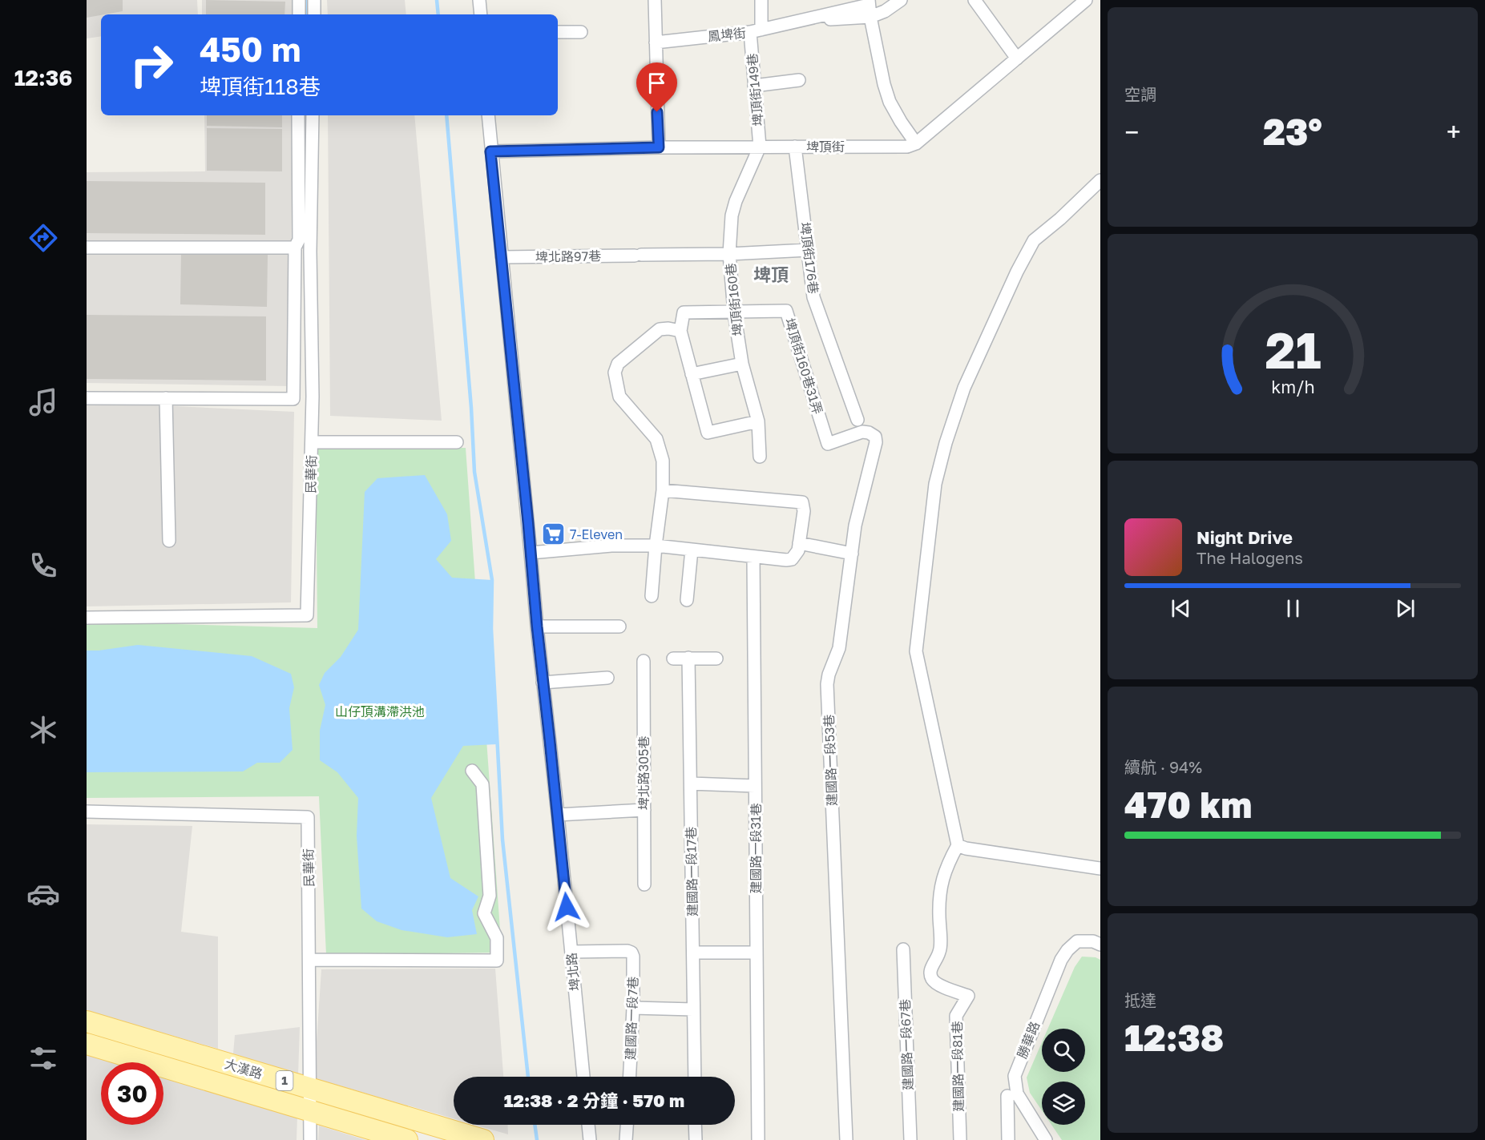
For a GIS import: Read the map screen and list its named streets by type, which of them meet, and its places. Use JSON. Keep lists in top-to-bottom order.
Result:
{
  "streets": {
    "main road": ["大漢路", "1"],
    "street": [
      "鳳埤街",
      "埤頂街149巷",
      "埤頂街",
      "埤北路97巷",
      "埤頂街176巷",
      "埤頂街160巷",
      "埤頂街160巷31弄",
      "民華街",
      "建國路一段53巷",
      "埤北路305巷",
      "建國路一段31巷",
      "建國路一段17巷",
      "埤北路",
      "建國路一段7巷",
      "勝華路",
      "建國路一段67巷",
      "建國路一段81巷"
    ]
  },
  "crossings": [
    ["鳳埤街", "埤頂街149巷"],
    ["埤頂街149巷", "埤頂街"],
    ["埤頂街149巷", "埤頂街160巷"],
    ["埤頂街", "埤頂街176巷"],
    ["埤頂街", "埤頂街160巷"],
    ["埤頂街", "埤北路"],
    ["埤北路97巷", "埤頂街176巷"],
    ["埤北路97巷", "埤頂街160巷"],
    ["埤北路97巷", "埤北路"],
    ["埤頂街160巷", "埤頂街160巷31弄"],
    ["埤頂街160巷31弄", "建國路一段53巷"],
    ["民華街", "大漢路"],
    ["埤北路", "建國路一段7巷"]
  ],
  "districts": ["埤頂"],
  "parks": ["山仔頂溝滯洪池"],
  "places": {
    "supermarket": ["7-Eleven"]
  },
  "page": {
    "tabs": "12:36",
    "tile": [
      "空調",
      ["續航 · 94%", "470 km"],
      ["抵達", "12:38"]
    ],
    "turn": ["450 m", "埤頂街118巷"],
    "heat": ["−", "23°", "+"],
    "song": ["Night Drive", "The Halogens"],
    "limit": "30",
    "trip": "12:38 · 2 分鐘 · 570 m",
    "gauge": ["21", "km/h"]
  }
}
